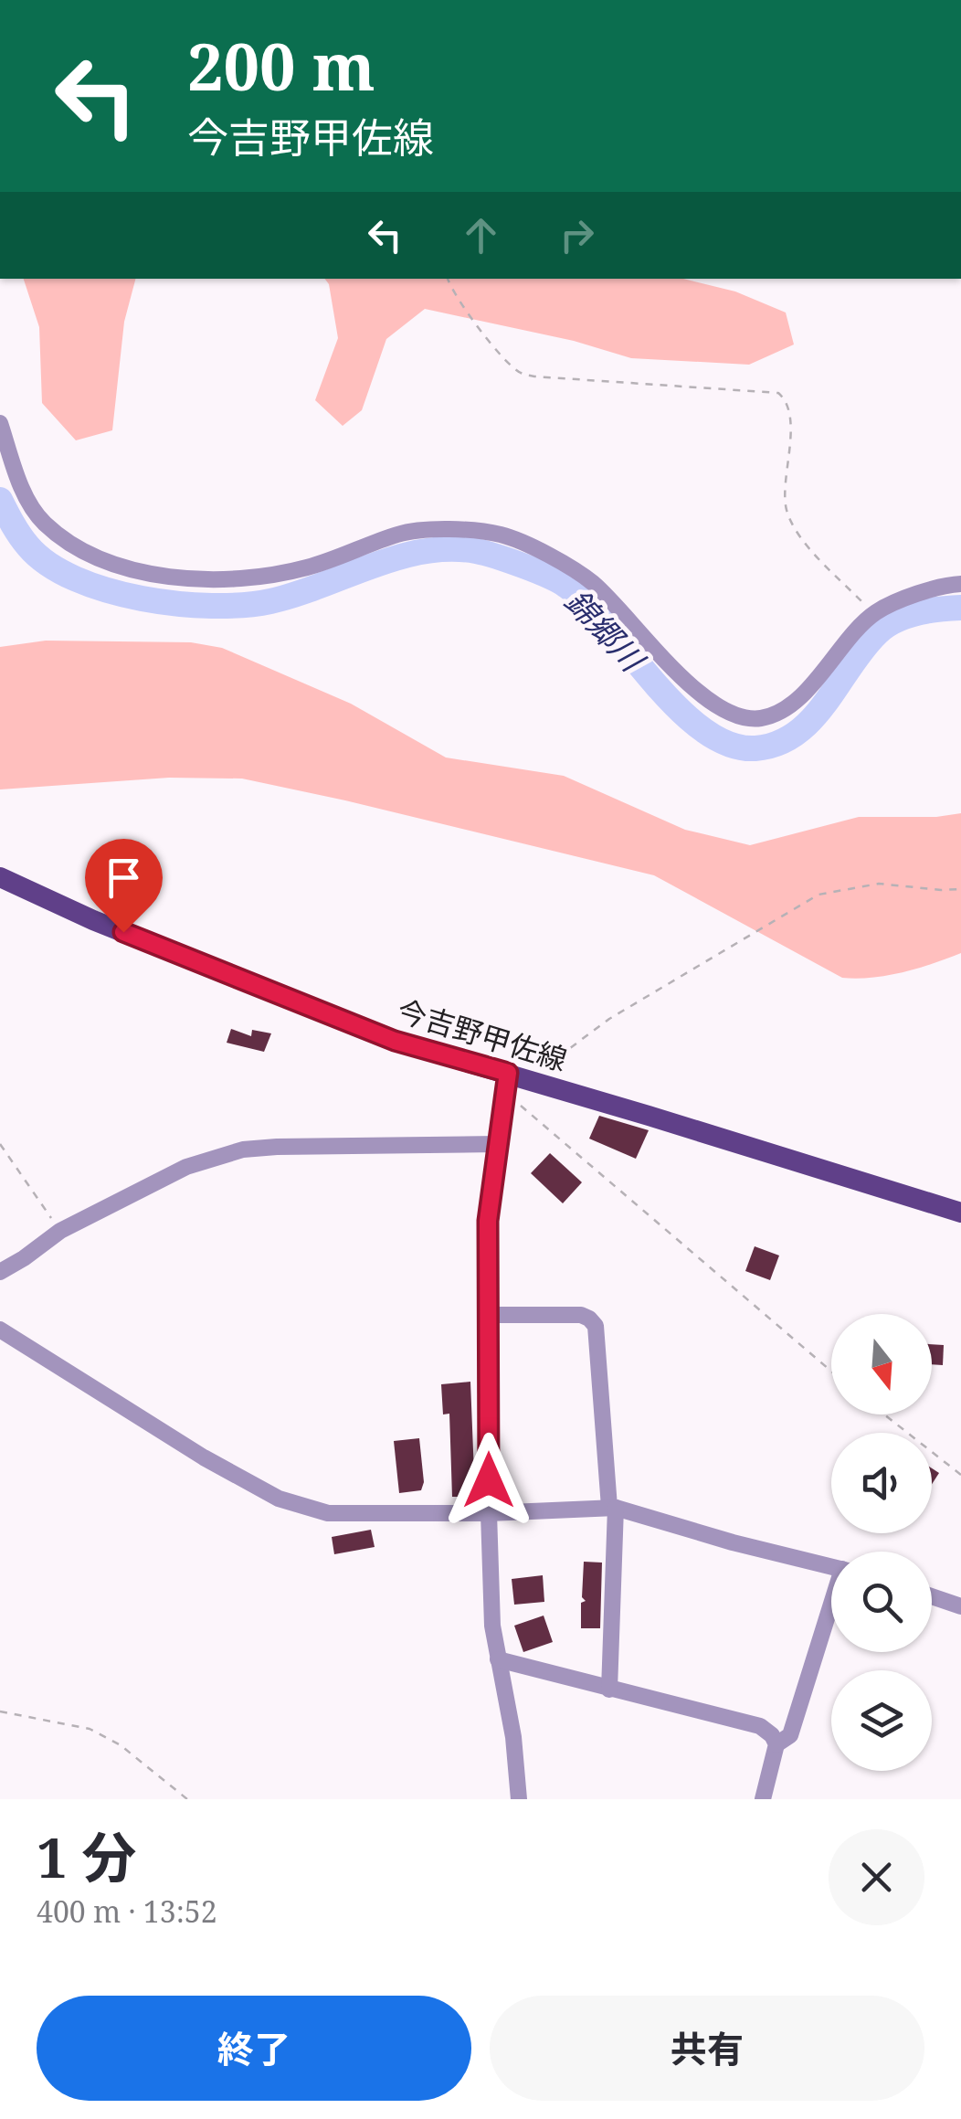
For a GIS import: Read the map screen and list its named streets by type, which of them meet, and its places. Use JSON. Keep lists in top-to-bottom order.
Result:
{
  "streets": {
    "main road": ["今吉野甲佐線"]
  },
  "water": ["錦郷川"],
  "north": "bottom",
  "page": {
    "turn": ["200 m", "今吉野甲佐線"],
    "heading": ["1 分", "400 m · 13:52"],
    "buttons": ["終了", "共有"]
  }
}
